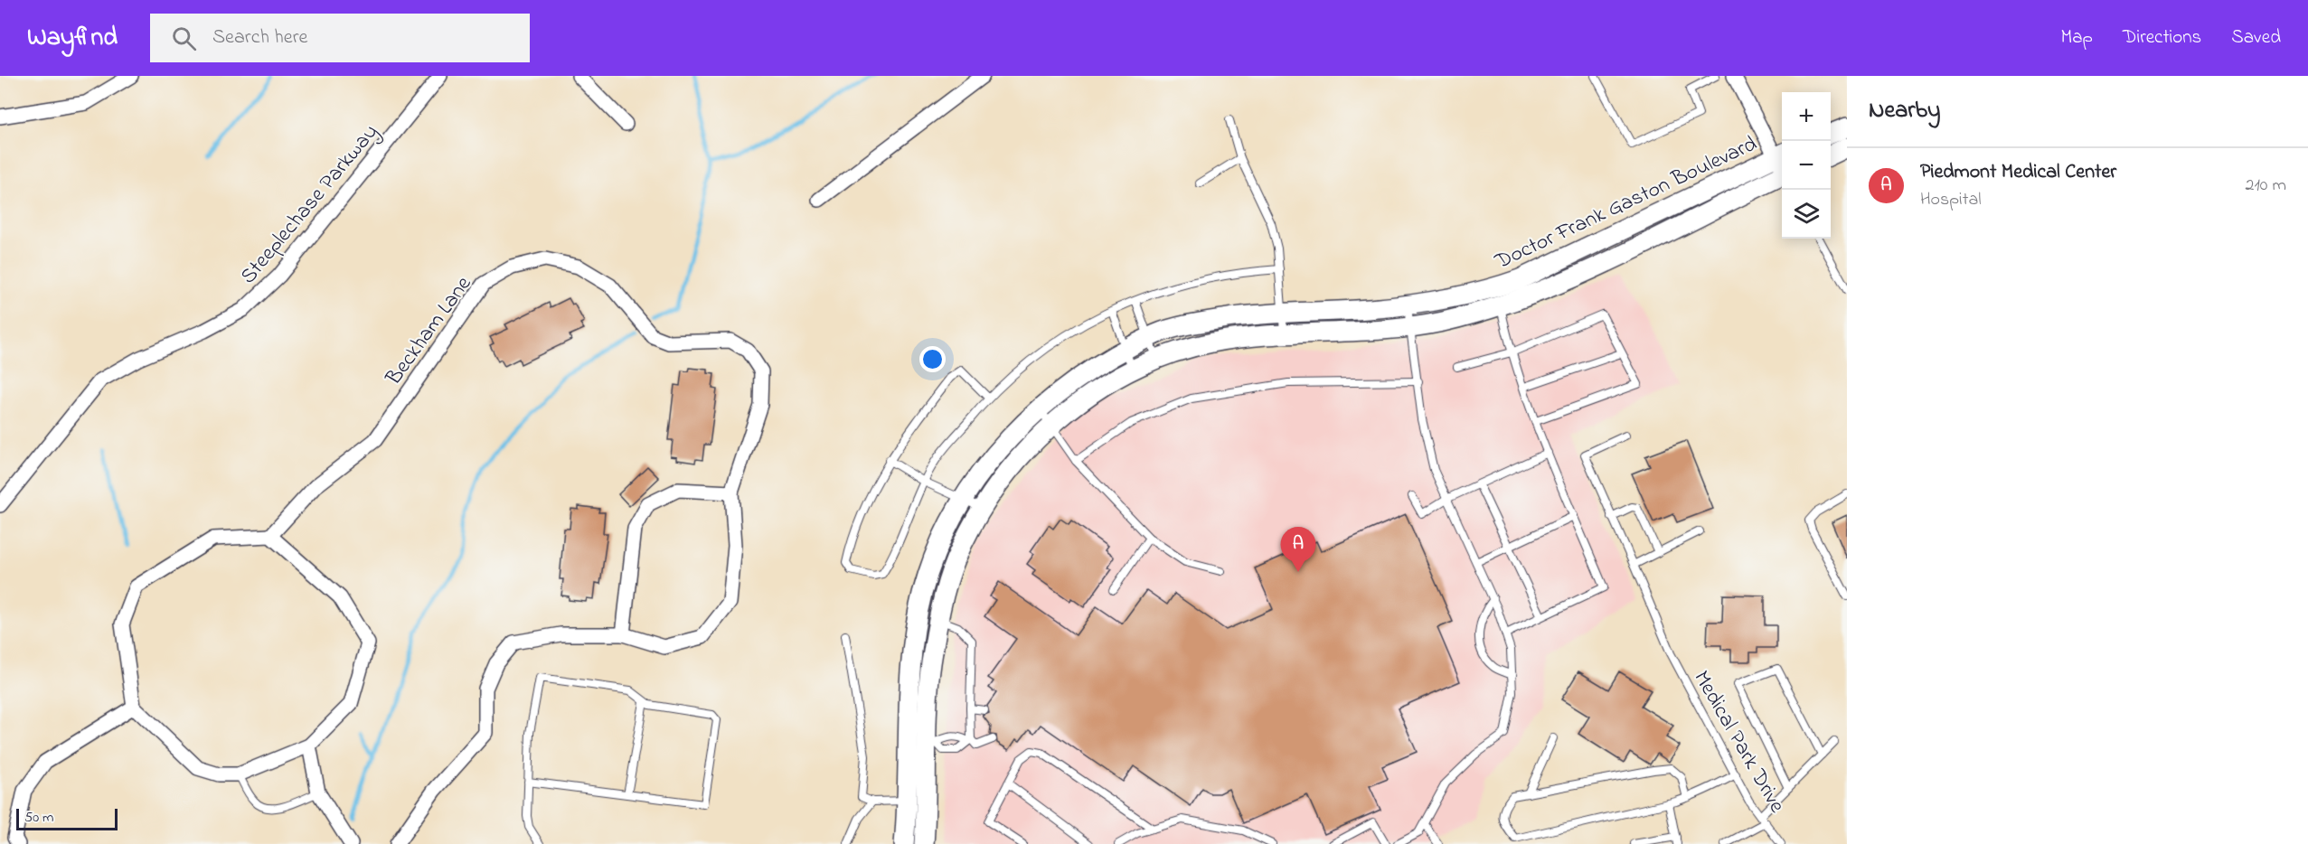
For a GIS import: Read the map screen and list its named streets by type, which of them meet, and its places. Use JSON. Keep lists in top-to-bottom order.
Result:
{
  "streets": {
    "street": ["Doctor Frank Gaston Boulevard", "Steeplechase Parkway", "Beckham Lane"],
    "lane": ["Medical Park Drive"]
  },
  "scale_bar": "50 m",
  "page": {
    "header": "Wayfind",
    "search": "Search here",
    "nav": ["Map", "Directions", "Saved"],
    "heading": "Nearby",
    "map_buttons": ["+", "−"],
    "list": [
      {
        "mark": "A",
        "name": "Piedmont Medical Center",
        "note": "Hospital",
        "value": "210 m"
      }
    ],
    "pins": "A",
    "scale": "50 m"
  }
}
